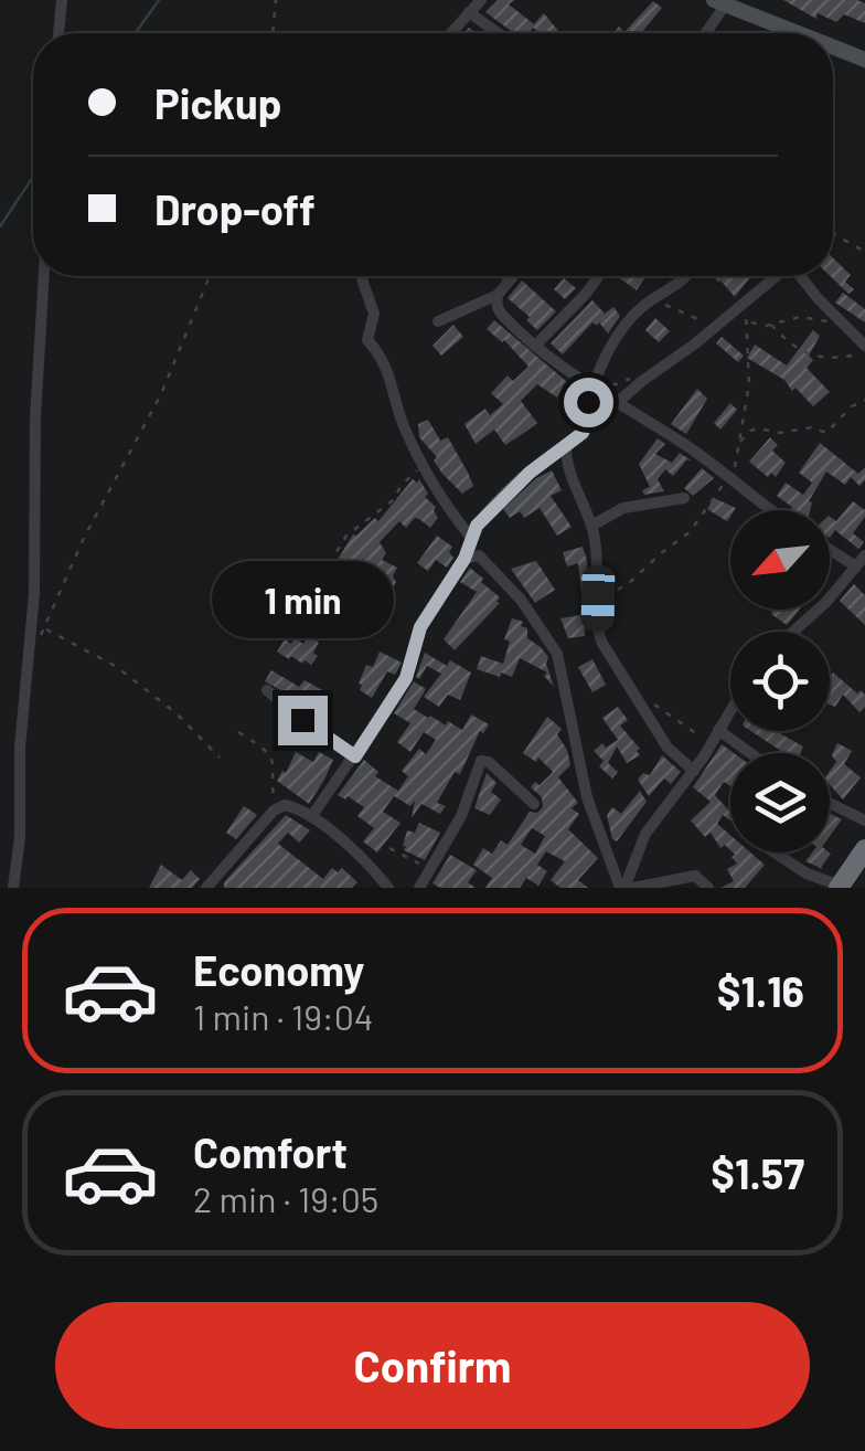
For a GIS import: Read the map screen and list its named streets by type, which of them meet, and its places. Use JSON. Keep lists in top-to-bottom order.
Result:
{
  "north": "bottom left",
  "page": {
    "banner": ["Pickup", "Drop-off"],
    "bubble": "1 min",
    "list": [
      {
        "name": "Economy",
        "note": "1 min · 19:04",
        "value": "$1.16"
      },
      {
        "name": "Comfort",
        "note": "2 min · 19:05",
        "value": "$1.57"
      }
    ],
    "buttons": "Confirm"
  }
}
